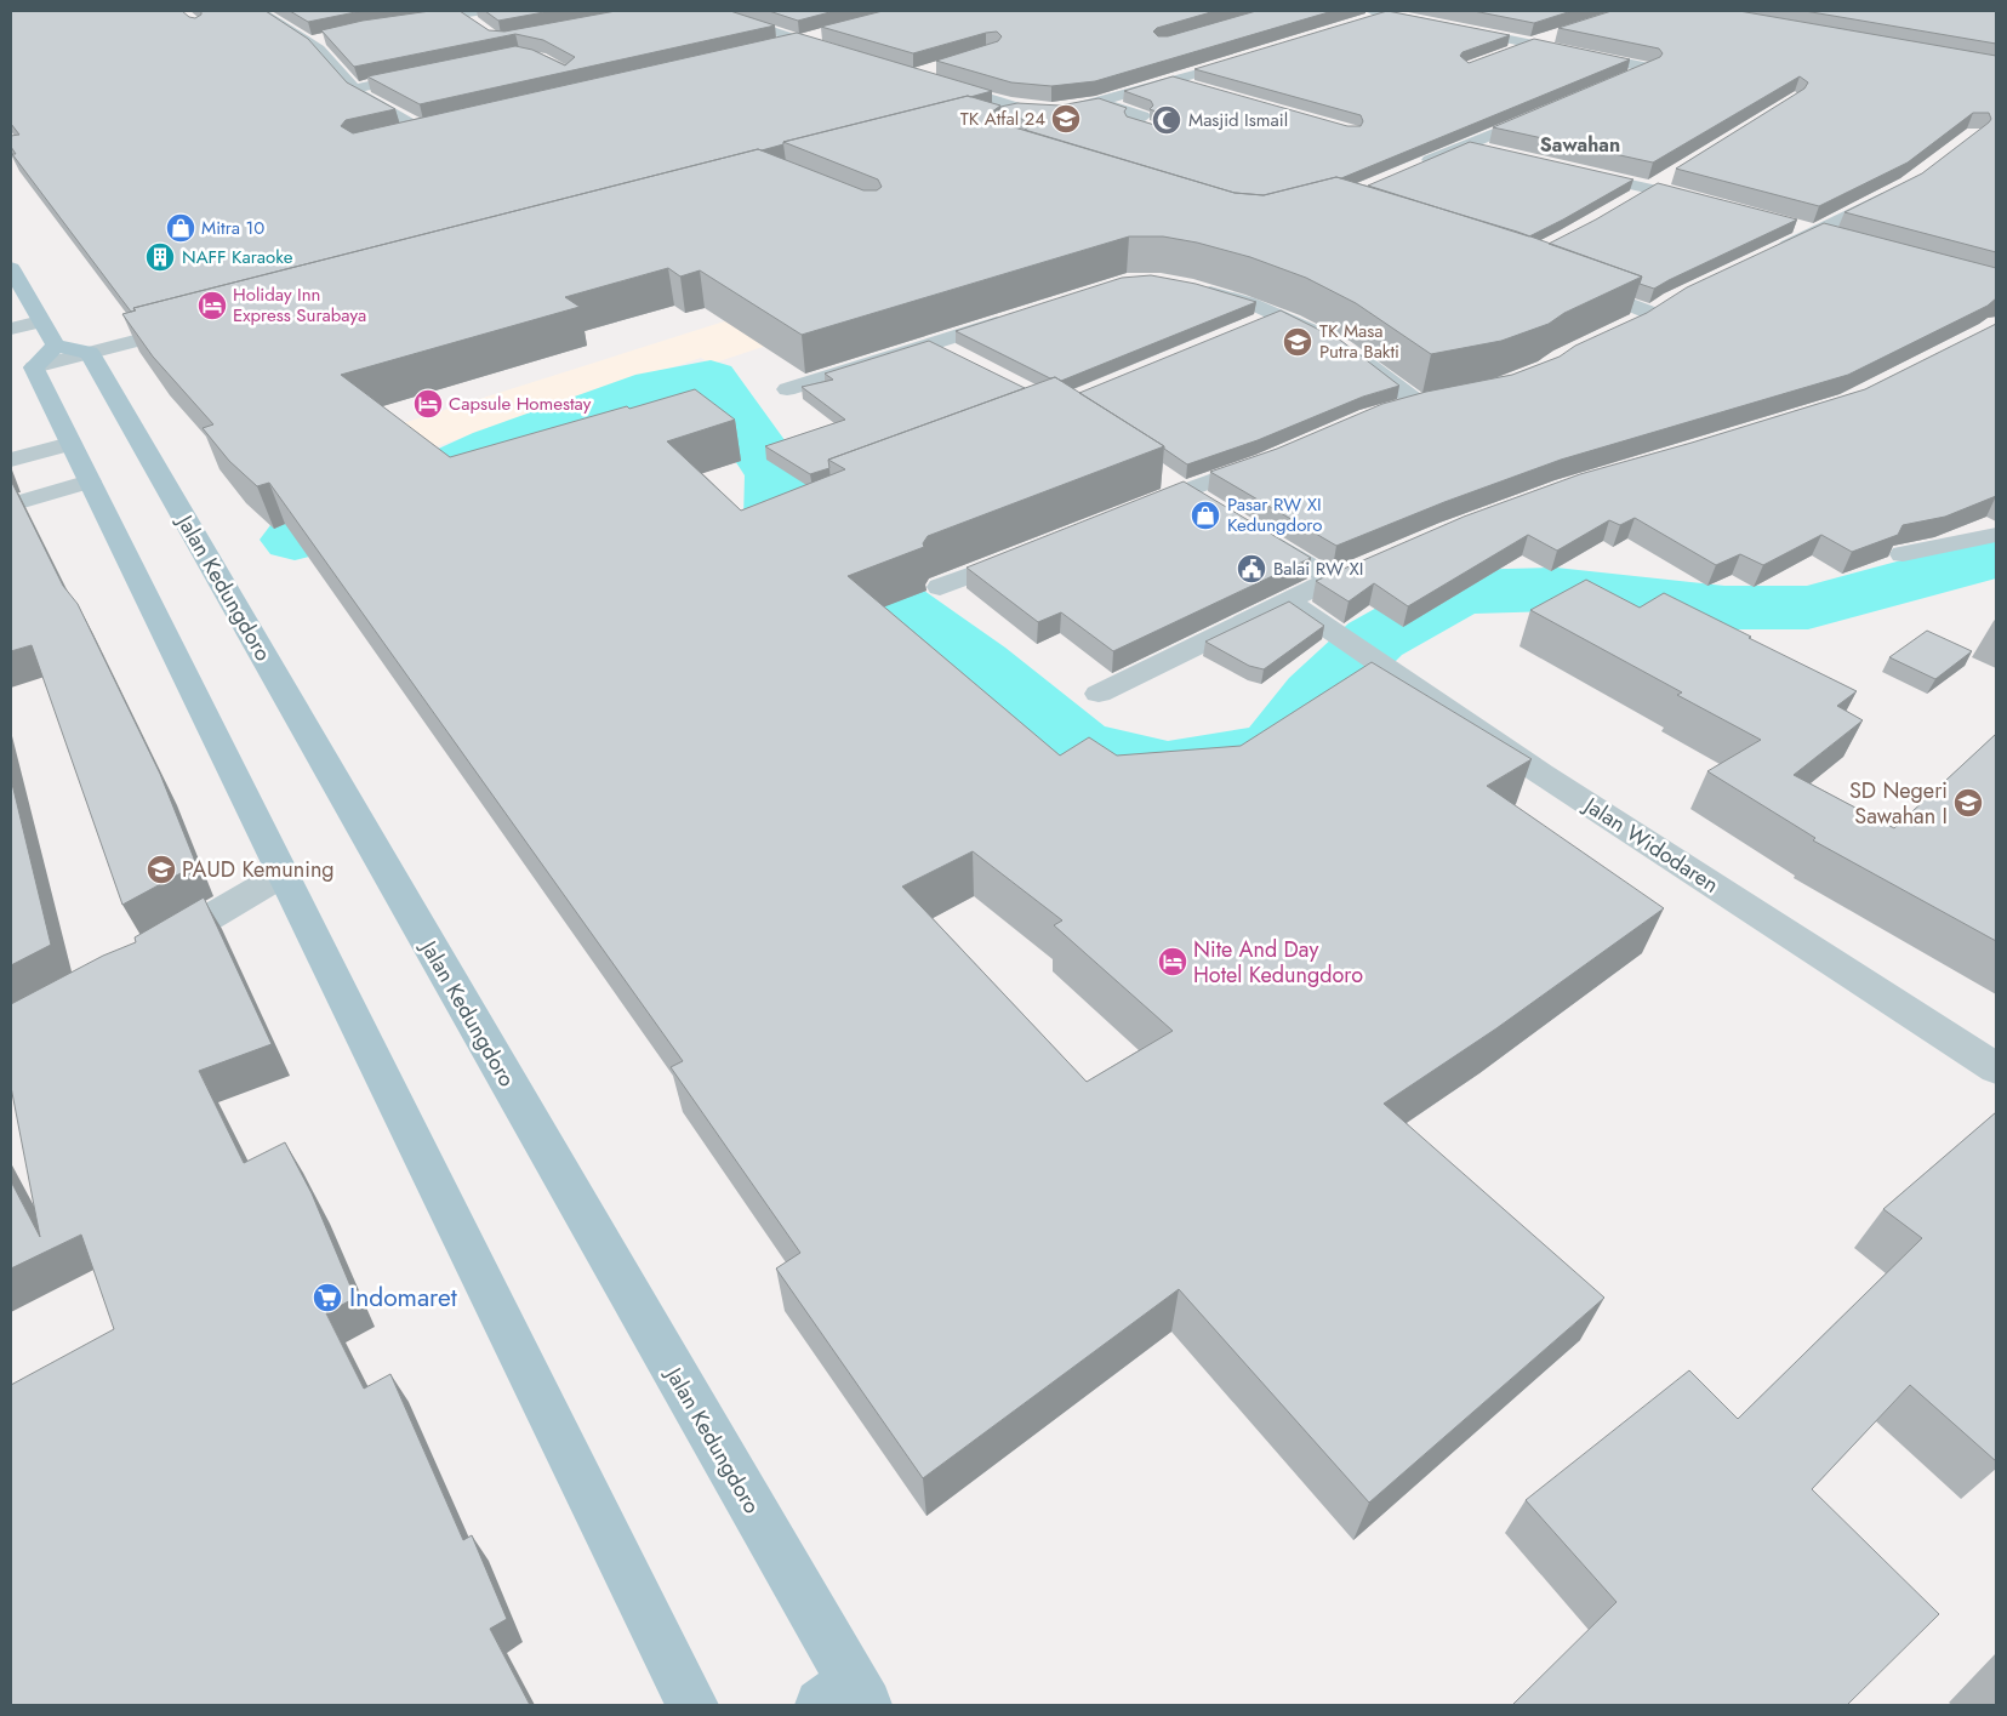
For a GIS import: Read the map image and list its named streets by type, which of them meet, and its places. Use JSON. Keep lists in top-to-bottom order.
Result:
{
  "streets": {
    "main road": ["Jalan Kedungdoro"],
    "street": ["Jalan Widodaren"]
  },
  "districts": ["Sawahan"],
  "places": {
    "school or university": [
      "TK Atfal 24",
      "TK Masa Putra Bakti",
      "SD Negeri Sawahan I",
      "PAUD Kemuning"
    ],
    "mosque": ["Masjid Ismail"],
    "shop": ["Mitra 10", "Pasar RW XI Kedungdoro"],
    "building": ["NAFF Karaoke"],
    "hotel": ["Holiday Inn Express Surabaya", "Capsule Homestay", "Nite And Day Hotel Kedungdoro"],
    "public building": ["Balai RW XI"],
    "supermarket": ["Indomaret"]
  }
}
